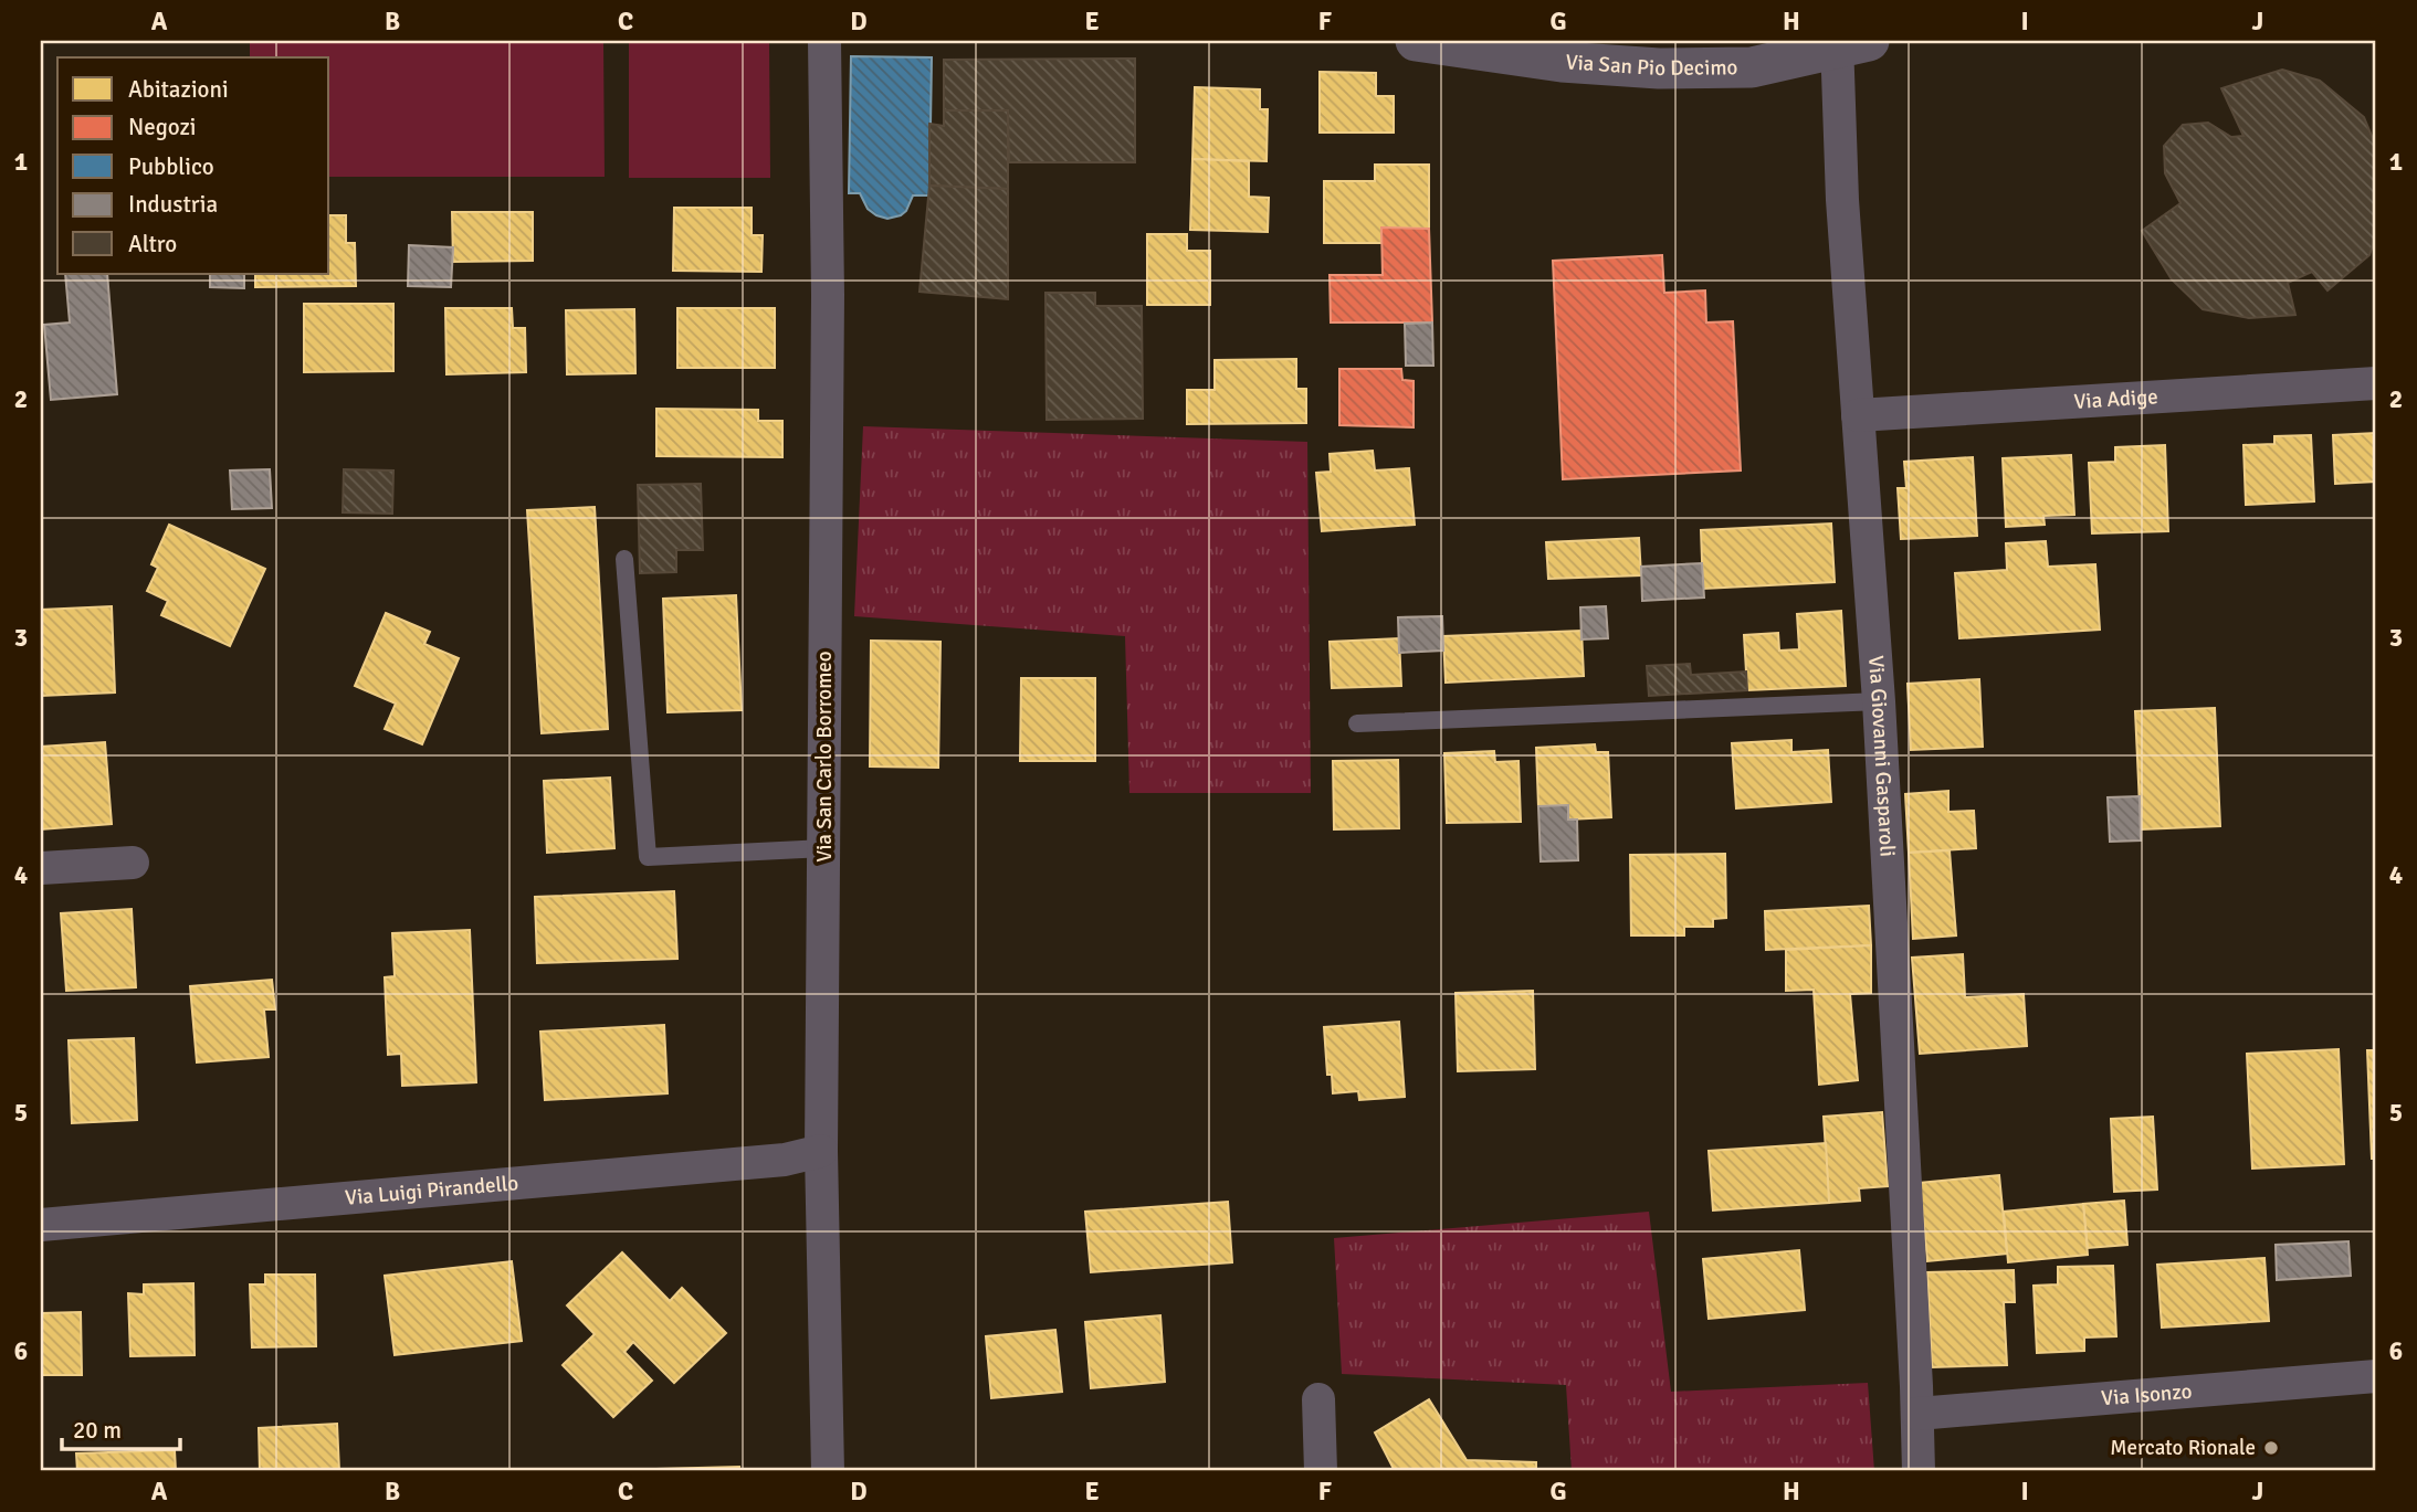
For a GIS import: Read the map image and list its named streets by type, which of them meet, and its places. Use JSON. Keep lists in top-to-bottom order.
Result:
{
  "streets": {
    "street": [
      "Via San Pio Decimo",
      "Via Adige",
      "Via Giovanni Gasparoli",
      "Via San Carlo Borromeo",
      "Via Luigi Pirandello",
      "Via Isonzo"
    ]
  },
  "crossings": [
    ["Via San Pio Decimo", "Via Giovanni Gasparoli"],
    ["Via Adige", "Via Giovanni Gasparoli"],
    ["Via Giovanni Gasparoli", "Via Isonzo"],
    ["Via San Carlo Borromeo", "Via Luigi Pirandello"]
  ],
  "places": ["Mercato Rionale"],
  "legend": [
    "Abitazioni",
    "Negozi",
    "Pubblico",
    "Industria",
    "Altro"
  ],
  "scale_bar": "20 m",
  "grid": {
    "columns": [
      "A",
      "B",
      "C",
      "D",
      "E",
      "F",
      "G",
      "H",
      "I",
      "J"
    ],
    "rows": [
      "1",
      "2",
      "3",
      "4",
      "5",
      "6"
    ]
  }
}
